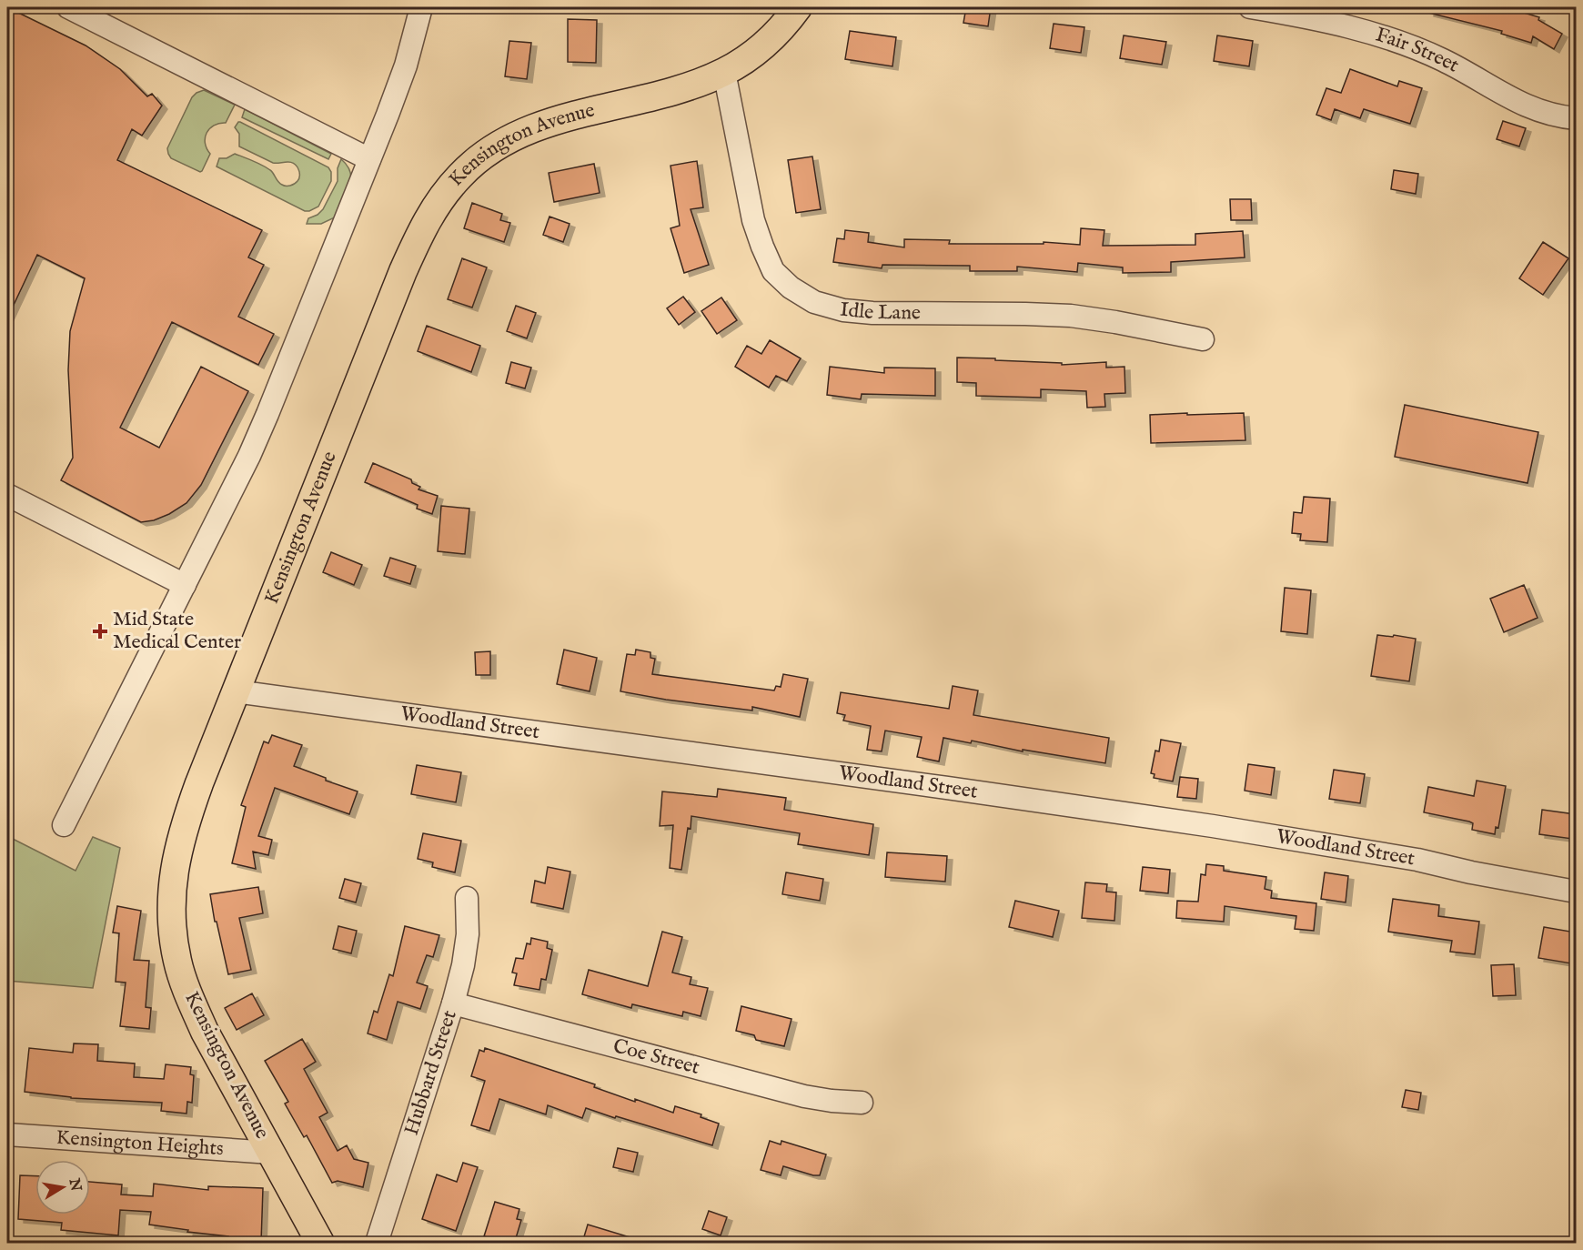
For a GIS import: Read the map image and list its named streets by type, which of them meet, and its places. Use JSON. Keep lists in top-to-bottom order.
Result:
{
  "streets": {
    "main road": ["Kensington Avenue"],
    "street": [
      "Fair Street",
      "Idle Lane",
      "Woodland Street",
      "Coe Street",
      "Hubbard Street",
      "Kensington Heights"
    ]
  },
  "crossings": [
    ["Kensington Avenue", "Idle Lane"],
    ["Kensington Avenue", "Woodland Street"],
    ["Kensington Avenue", "Kensington Heights"],
    ["Coe Street", "Hubbard Street"]
  ],
  "places": {
    "health": ["Mid State Medical Center"]
  },
  "north": "right"
}
